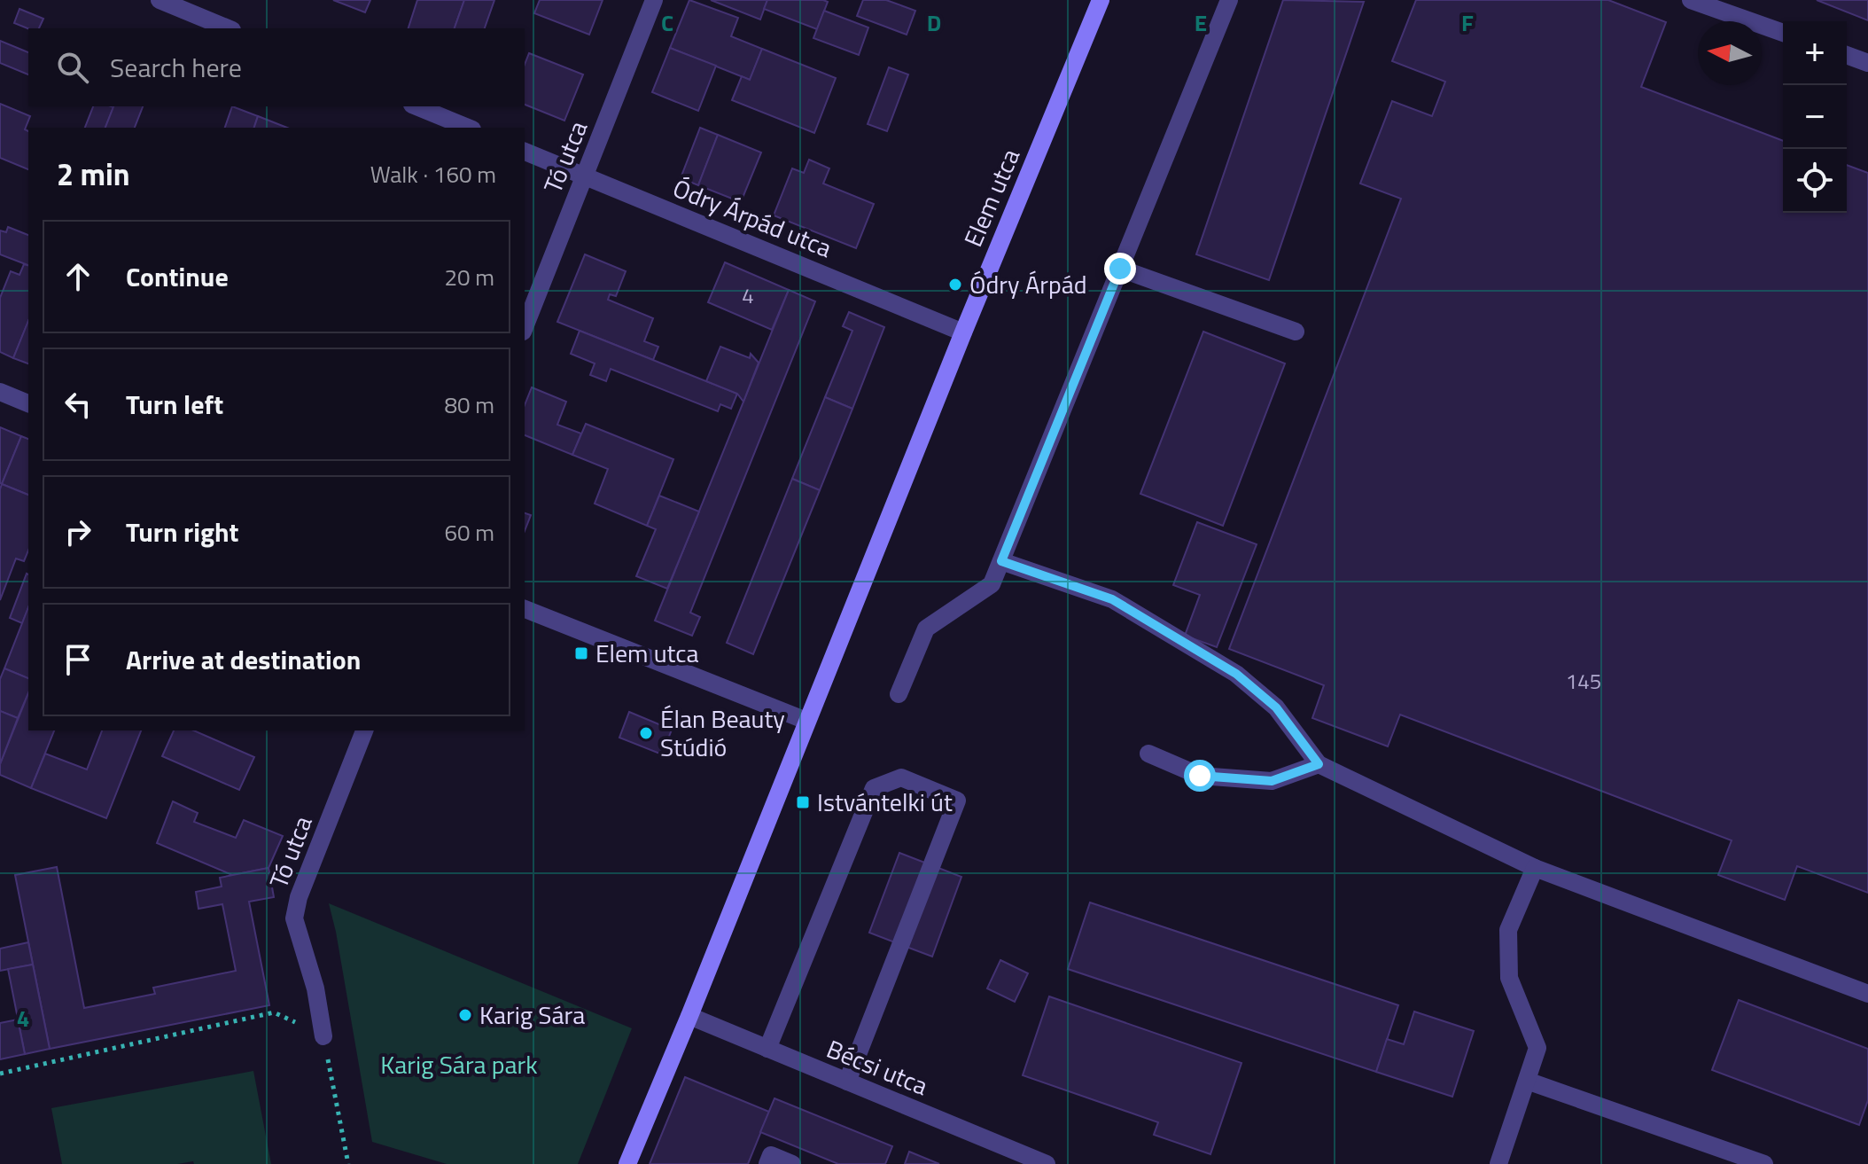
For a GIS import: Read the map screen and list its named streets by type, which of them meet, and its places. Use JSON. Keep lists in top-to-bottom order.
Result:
{
  "streets": {
    "street": [
      "Tó utca",
      "Elem utca",
      "Ódry Árpád utca",
      "Bécsi utca"
    ]
  },
  "crossings": [
    ["Tó utca", "Ódry Árpád utca"],
    ["Elem utca", "Ódry Árpád utca"],
    ["Elem utca", "Bécsi utca"]
  ],
  "parks": ["Karig Sára park"],
  "places": {
    "other": ["Ódry Árpád", "Élan Beauty Stúdió", "Karig Sára"],
    "transit": ["Elem utca", "Istvántelki út"]
  },
  "house_numbers": ["4", "145"],
  "north": "left",
  "page": {
    "map_buttons": ["+", "−"],
    "search": "Search here",
    "heading": ["2 min", "Walk · 160 m"],
    "list": [
      ["Continue", "20 m"],
      ["Turn left", "80 m"],
      ["Turn right", "60 m"],
      "Arrive at destination"
    ]
  },
  "grid": {
    "columns": [
      "C",
      "D",
      "E",
      "F"
    ],
    "rows": ["4"]
  }
}
